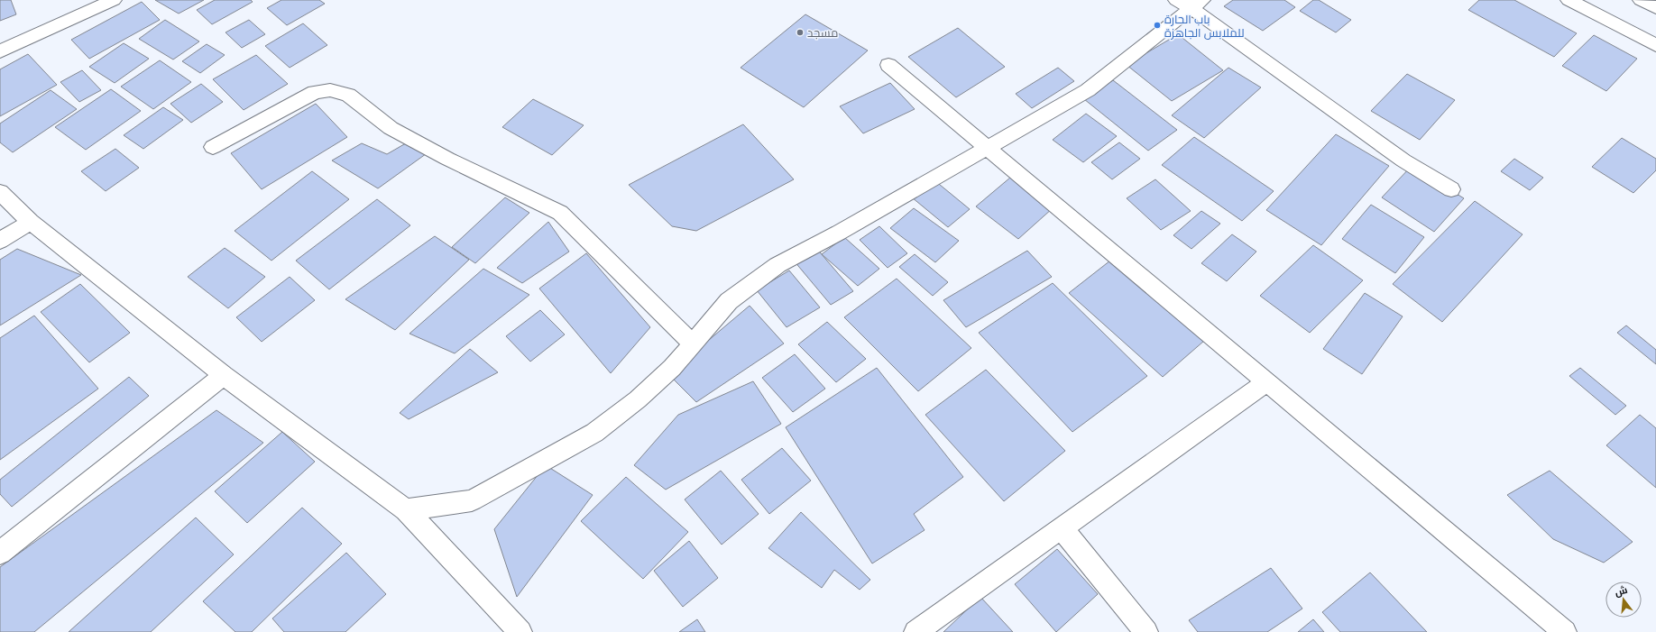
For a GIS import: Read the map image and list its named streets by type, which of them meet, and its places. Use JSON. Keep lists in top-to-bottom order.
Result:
{
  "places": ["باب الحارة للملابس الجاهزة", "مسجد"],
  "north": "top"
}
